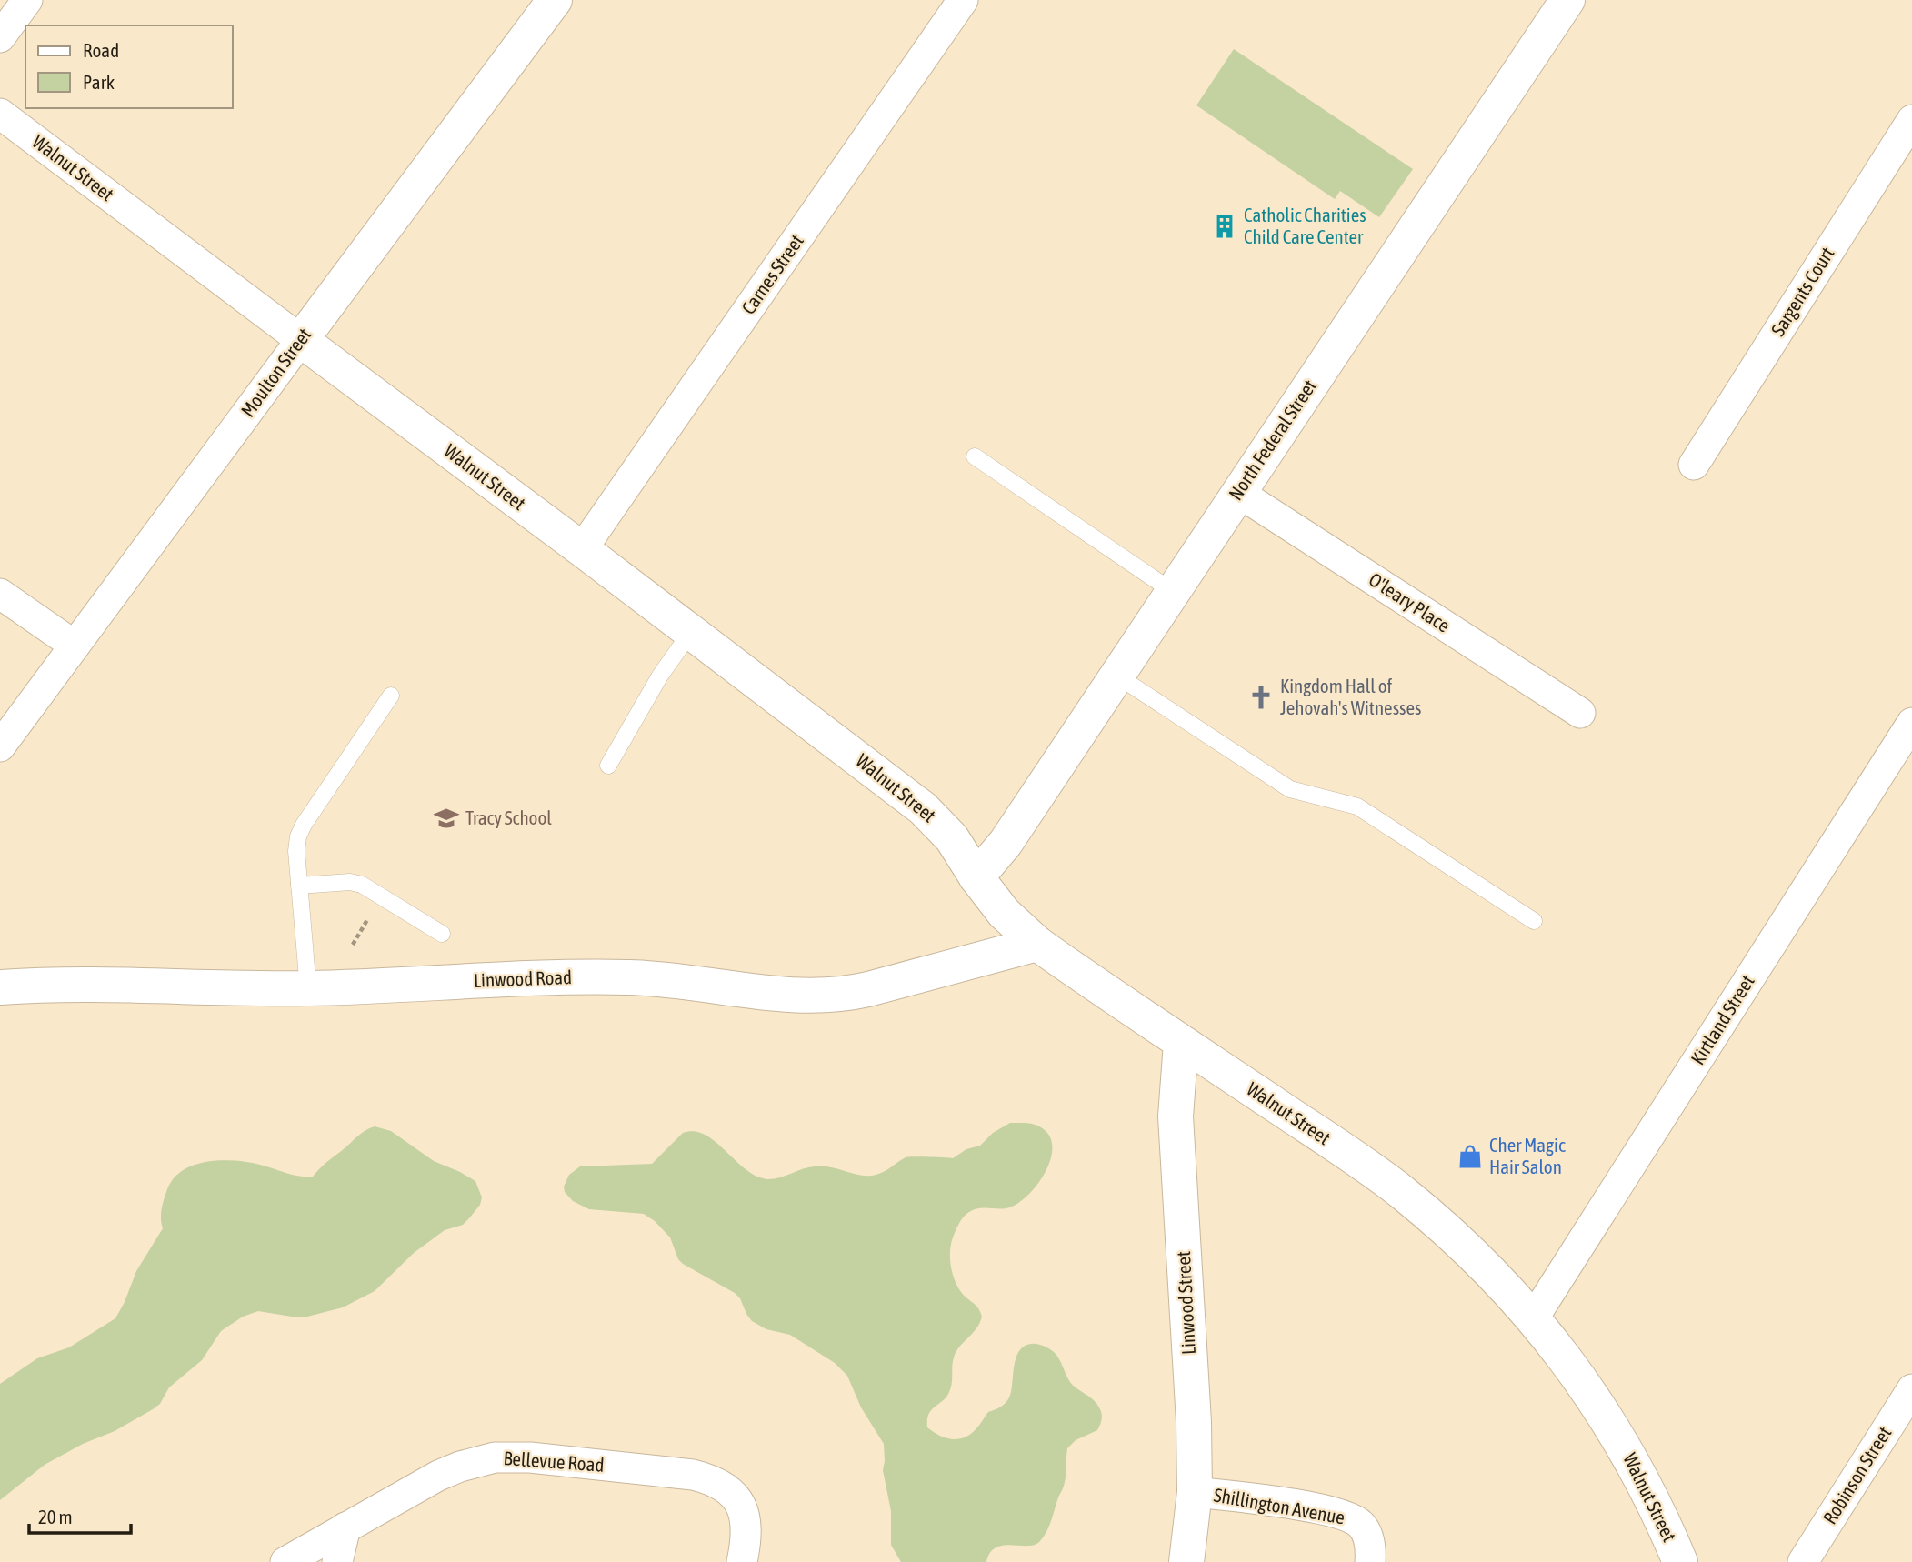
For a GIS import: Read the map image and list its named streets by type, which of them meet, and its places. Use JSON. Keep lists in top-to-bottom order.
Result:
{
  "streets": {
    "street": [
      "Walnut Street",
      "Carnes Street",
      "Sargents Court",
      "Moulton Street",
      "North Federal Street",
      "O'leary Place",
      "Linwood Road",
      "Kirtland Street",
      "Linwood Street",
      "Bellevue Road",
      "Robinson Street",
      "Shillington Avenue"
    ]
  },
  "crossings": [
    ["Walnut Street", "Carnes Street"],
    ["Walnut Street", "Moulton Street"],
    ["Walnut Street", "North Federal Street"],
    ["Walnut Street", "Linwood Road"],
    ["Walnut Street", "Kirtland Street"],
    ["Walnut Street", "Linwood Street"],
    ["North Federal Street", "O'leary Place"],
    ["Linwood Street", "Shillington Avenue"]
  ],
  "places": {
    "building": ["Catholic Charities Child Care Center"],
    "church": ["Kingdom Hall of Jehovah's Witnesses"],
    "school or university": ["Tracy School"],
    "shop": ["Cher Magic Hair Salon"]
  },
  "legend": ["Road", "Park"],
  "scale_bar": "20 m"
}
